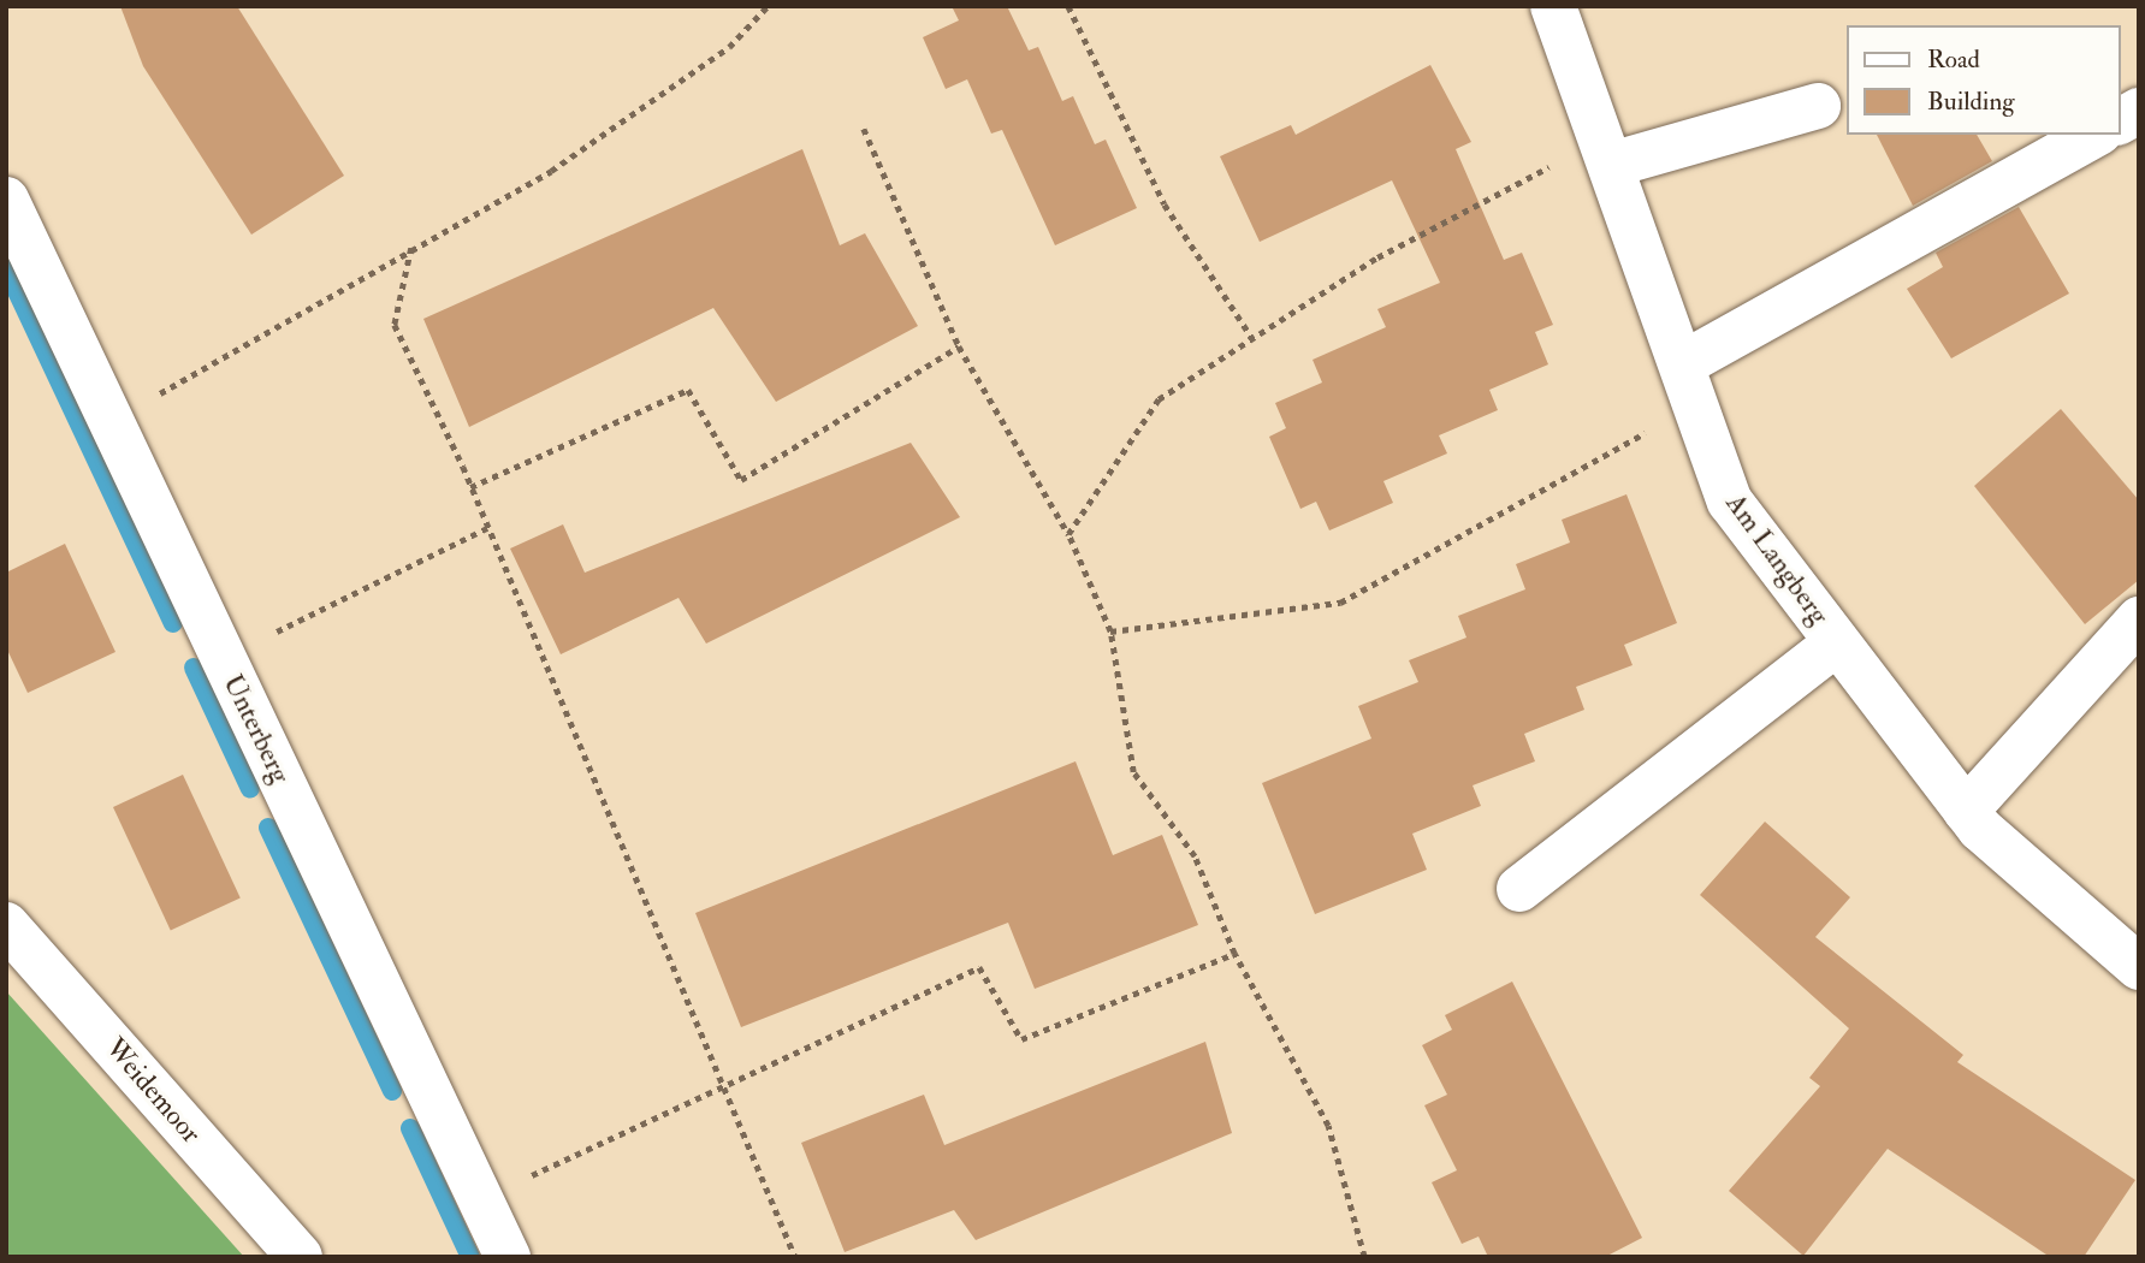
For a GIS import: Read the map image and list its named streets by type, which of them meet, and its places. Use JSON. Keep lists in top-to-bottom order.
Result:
{
  "streets": {
    "street": ["Am Langberg", "Unterberg", "Weidemoor"]
  },
  "legend": ["Road", "Building"]
}
